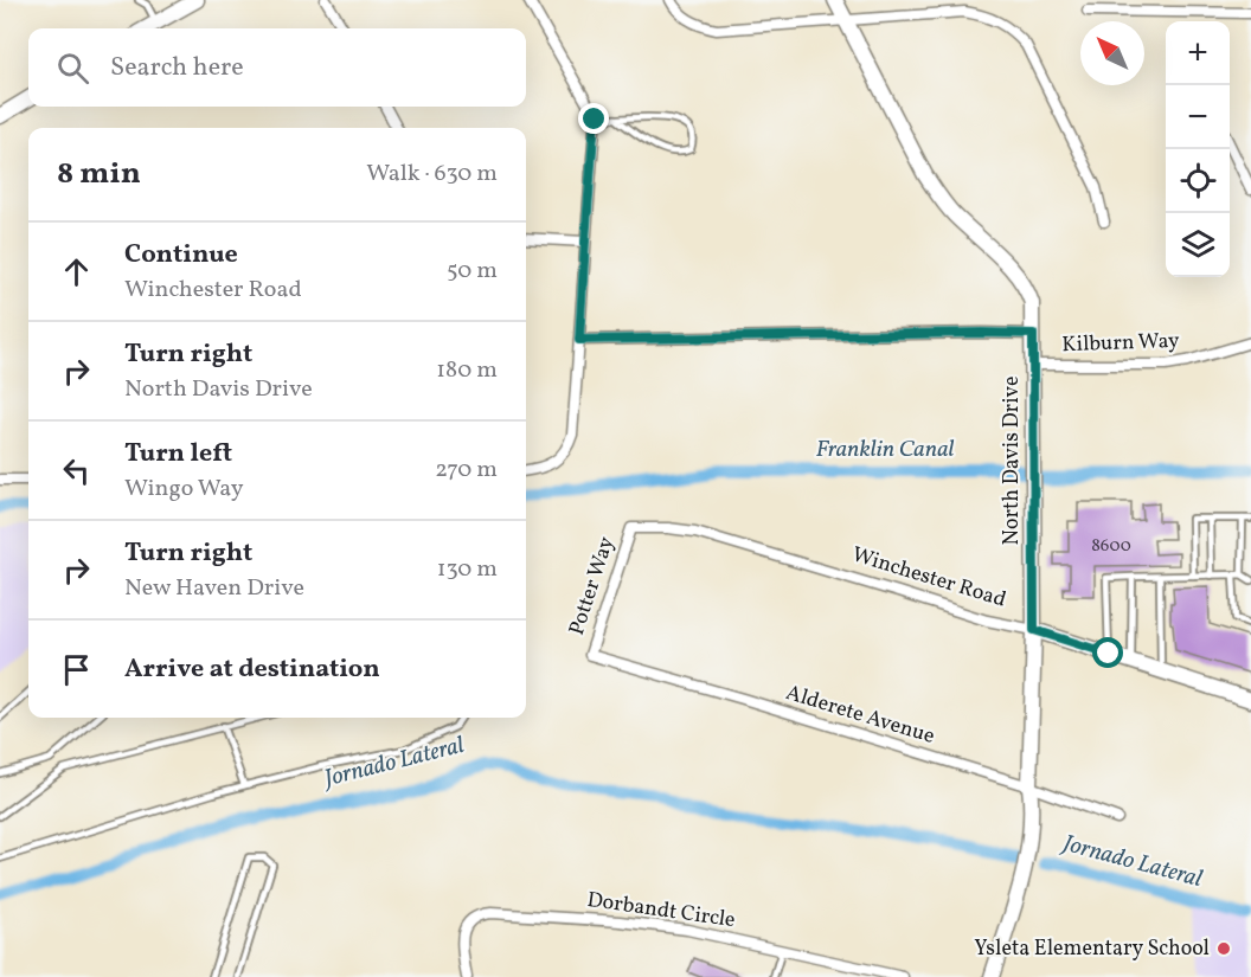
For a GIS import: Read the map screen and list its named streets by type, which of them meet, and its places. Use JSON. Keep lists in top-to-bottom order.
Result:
{
  "streets": {
    "street": [
      "Kilburn Way",
      "North Davis Drive",
      "Winchester Road",
      "Potter Way",
      "Alderete Avenue",
      "Dorbandt Circle"
    ]
  },
  "crossings": [
    ["Kilburn Way", "North Davis Drive"],
    ["North Davis Drive", "Winchester Road"],
    ["North Davis Drive", "Alderete Avenue"],
    ["Winchester Road", "Potter Way"],
    ["Potter Way", "Alderete Avenue"]
  ],
  "water": ["Franklin Canal", "Jornado Lateral"],
  "places": ["Ysleta Elementary School"],
  "house_numbers": ["8600"],
  "north": "top left",
  "page": {
    "map_buttons": ["+", "−"],
    "search": "Search here",
    "heading": ["8 min", "Walk · 630 m"],
    "list": [
      ["Continue", "Winchester Road", "50 m"],
      ["Turn right", "North Davis Drive", "180 m"],
      ["Turn left", "Wingo Way", "270 m"],
      ["Turn right", "New Haven Drive", "130 m"],
      "Arrive at destination"
    ]
  }
}
